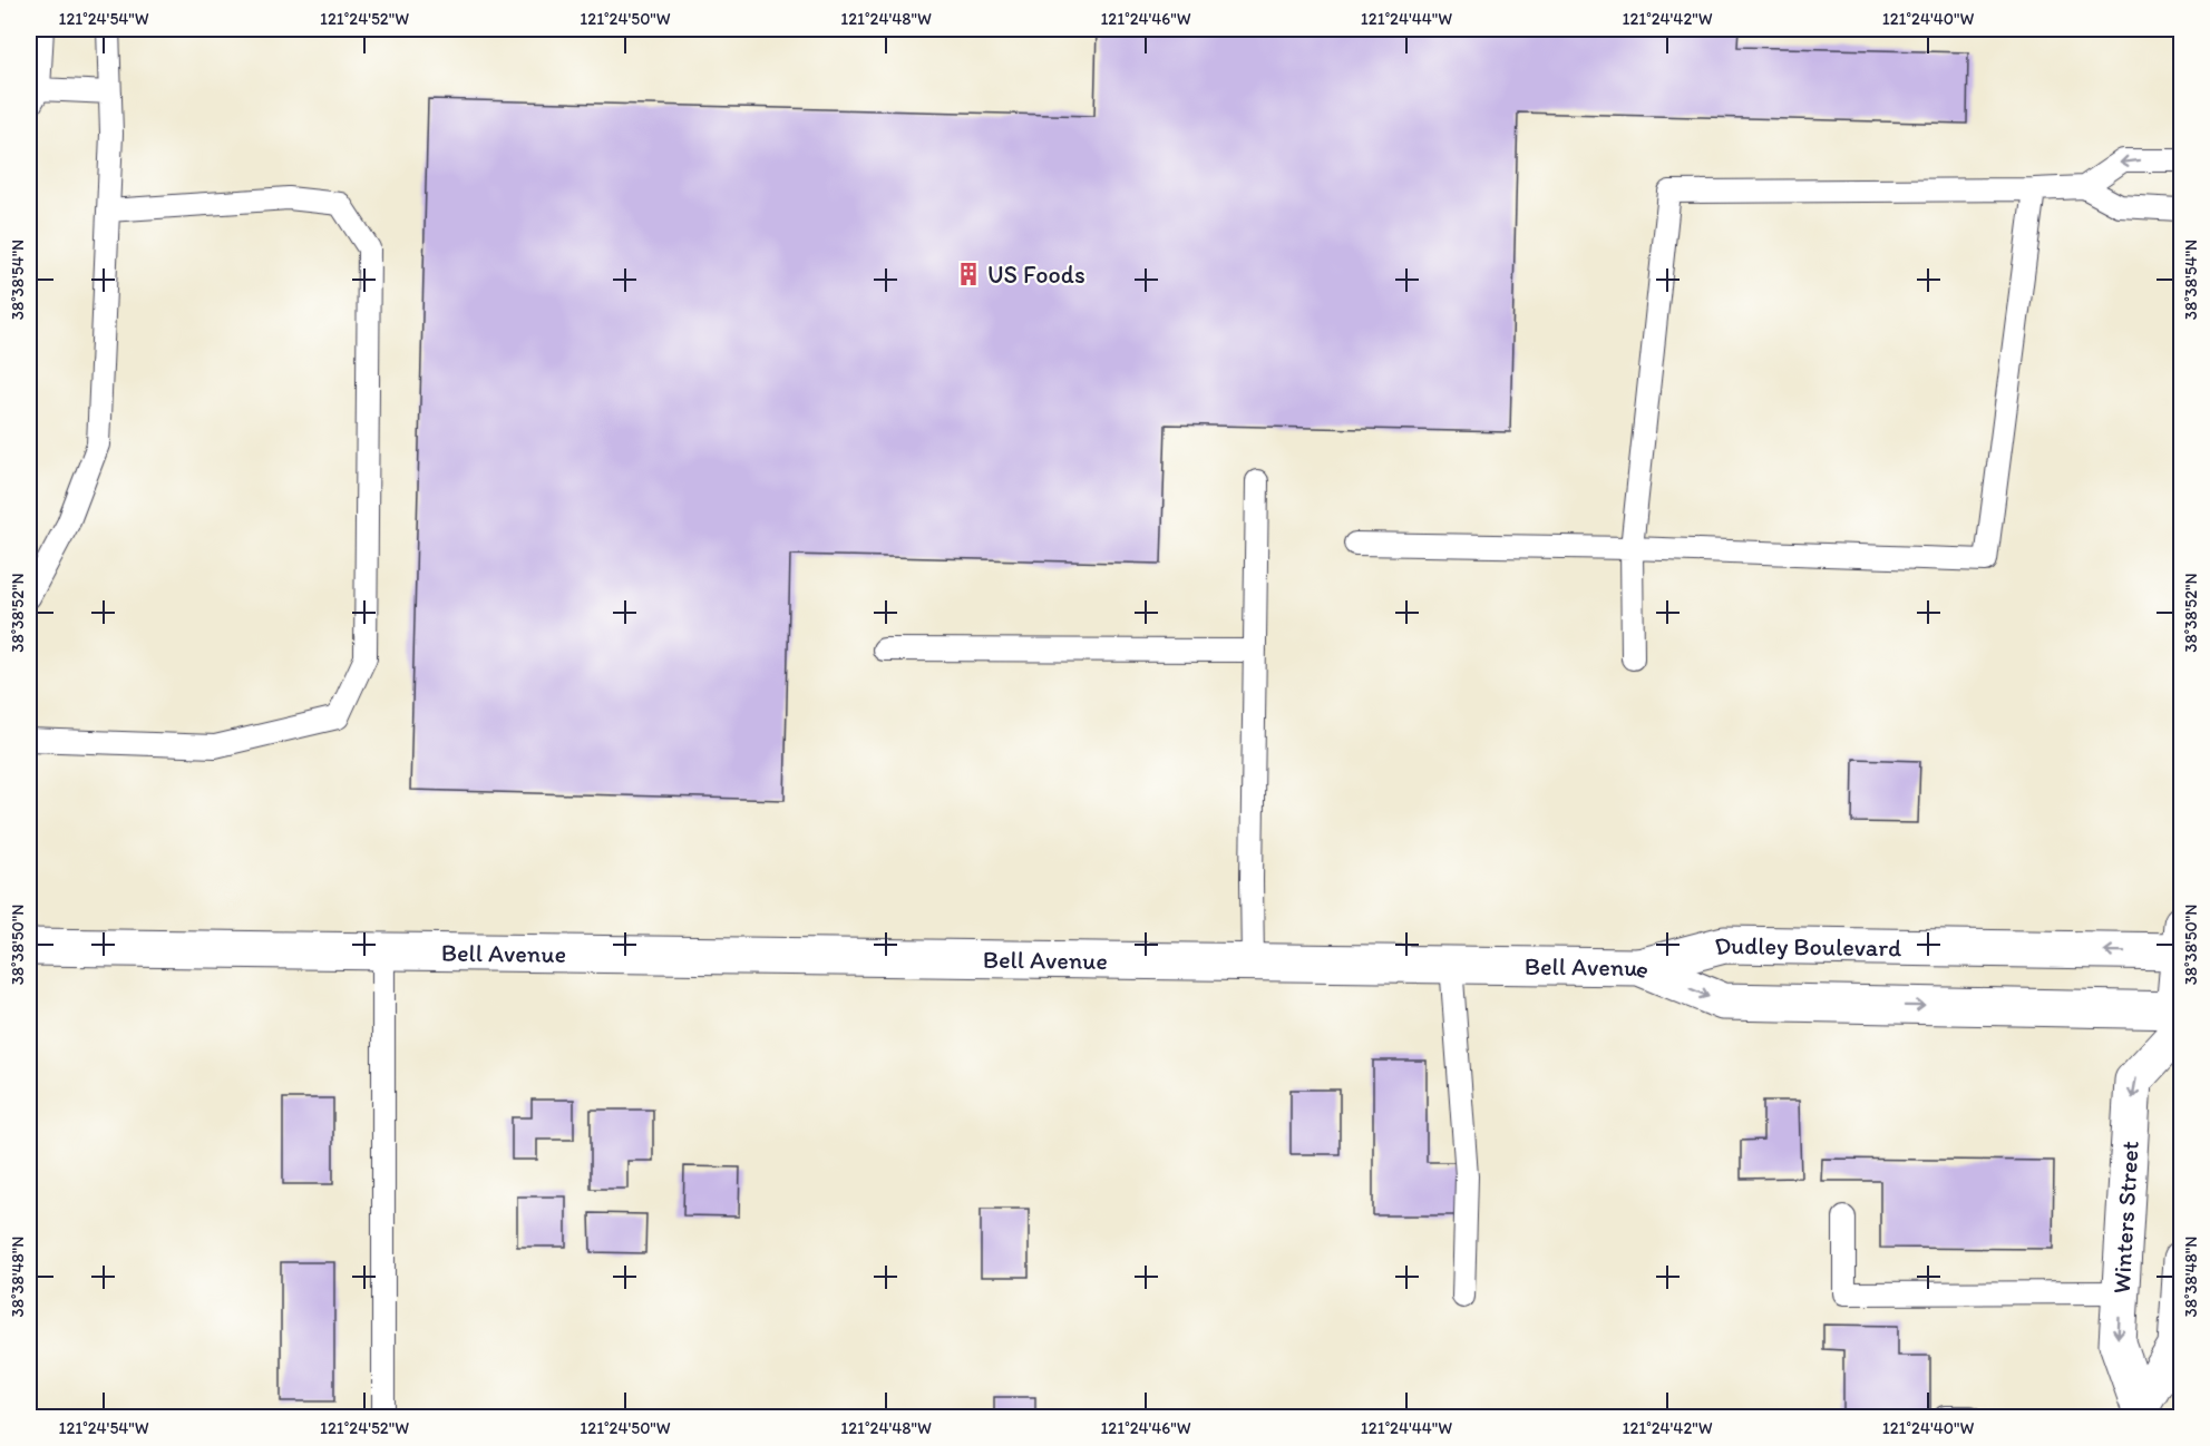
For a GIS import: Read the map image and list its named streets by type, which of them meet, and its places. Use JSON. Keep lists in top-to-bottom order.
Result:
{
  "streets": {
    "main road": ["Dudley Boulevard", "Bell Avenue", "Winters Street"]
  },
  "crossings": [
    ["Dudley Boulevard", "Bell Avenue"],
    ["Bell Avenue", "Winters Street"]
  ],
  "one_way": ["Dudley Boulevard"],
  "places": {
    "building": ["US Foods"]
  },
  "coordinates": [
    "121°24'54\"W",
    "121°24'52\"W",
    "121°24'50\"W",
    "121°24'48\"W",
    "121°24'46\"W",
    "121°24'44\"W",
    "121°24'42\"W",
    "121°24'40\"W",
    "38°38'54\"N",
    "38°38'52\"N",
    "38°38'50\"N",
    "38°38'48\"N"
  ]
}
